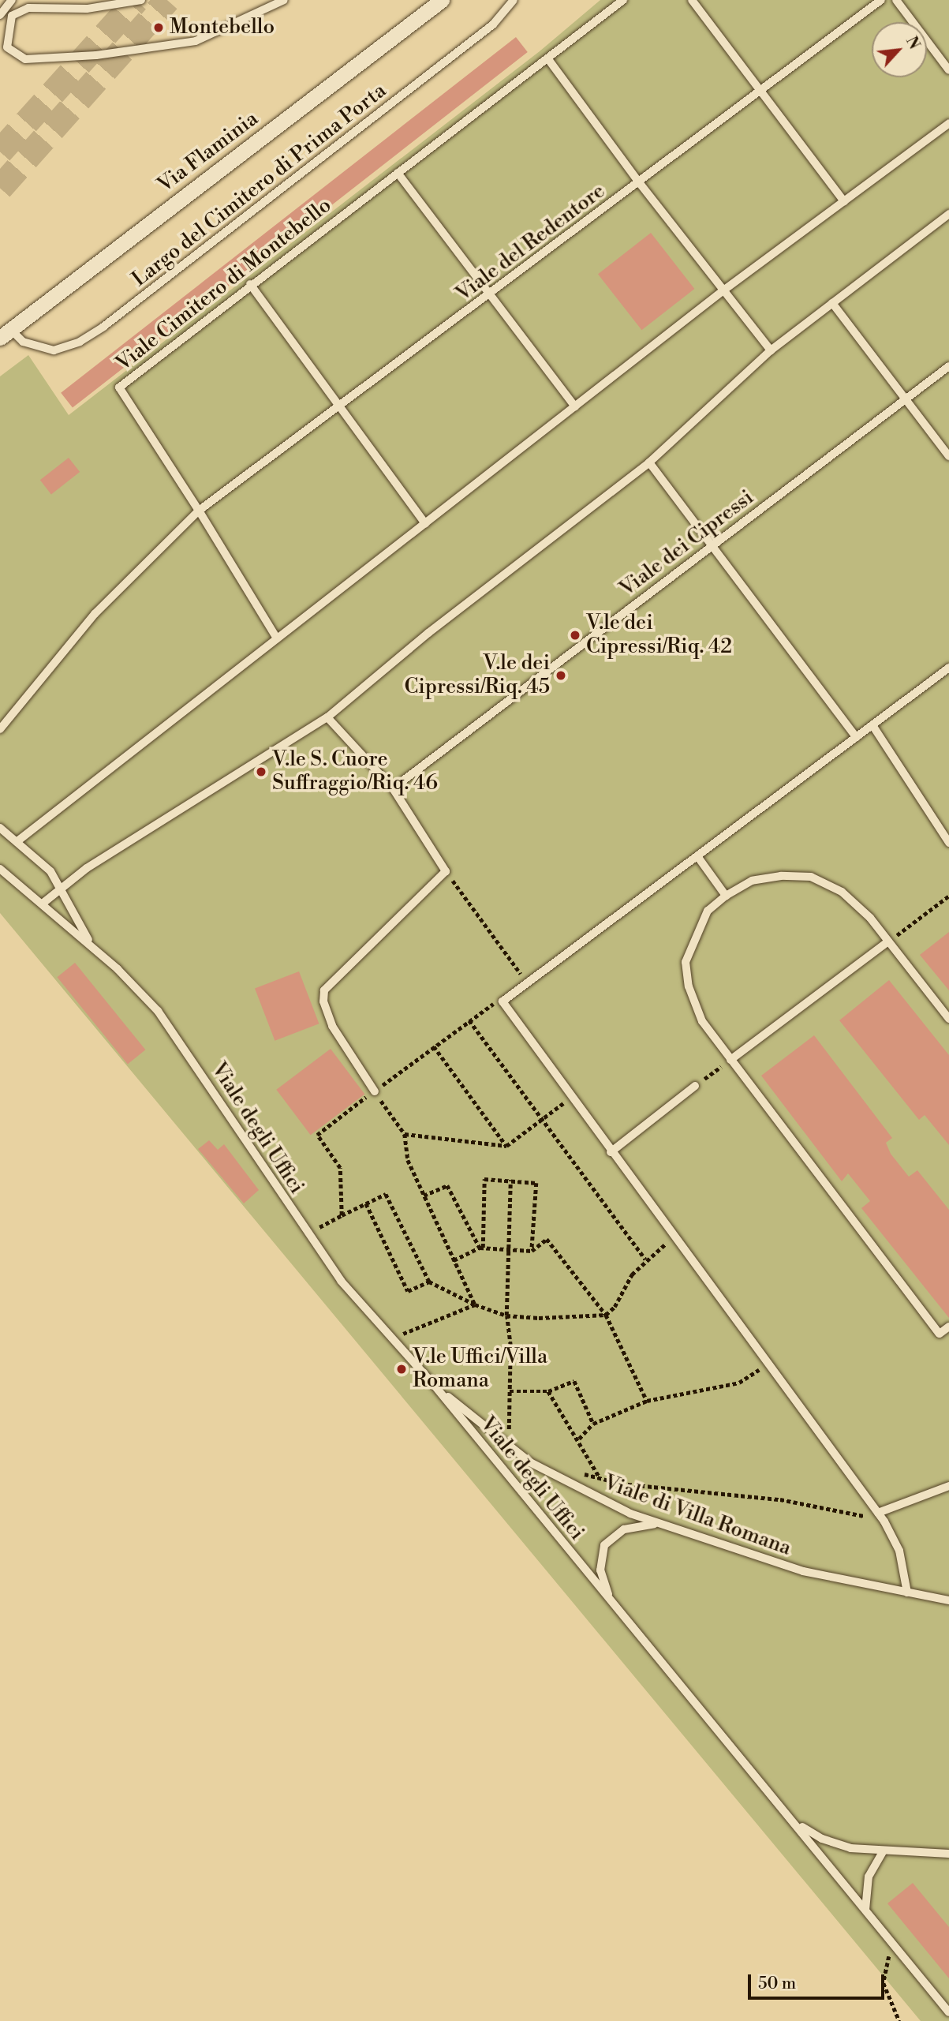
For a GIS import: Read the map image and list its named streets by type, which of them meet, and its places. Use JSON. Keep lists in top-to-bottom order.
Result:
{
  "streets": {
    "street": ["Via Flaminia"],
    "lane": [
      "Largo del Cimitero di Prima Porta",
      "Viale del Redentore",
      "Viale Cimitero di Montebello",
      "Viale dei Cipressi",
      "Viale degli Uffici",
      "Viale di Villa Romana"
    ]
  },
  "crossings": [
    ["Via Flaminia", "Largo del Cimitero di Prima Porta"],
    ["Viale del Redentore", "Viale Cimitero di Montebello"],
    ["Viale degli Uffici", "Viale di Villa Romana"]
  ],
  "places": [
    "Montebello",
    "V.le dei Cipressi/Riq. 42",
    "V.le dei Cipressi/Riq. 45",
    "V.le S. Cuore Suffraggio/Riq. 46",
    "V.le Uffici/Villa Romana"
  ],
  "scale_bar": "50 m",
  "north": "top right"
}
